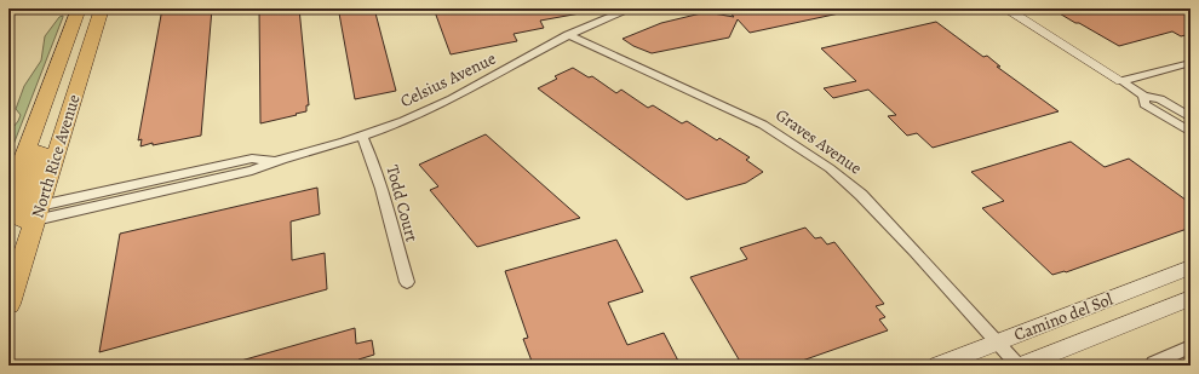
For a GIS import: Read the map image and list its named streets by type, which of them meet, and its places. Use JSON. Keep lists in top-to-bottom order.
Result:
{
  "streets": {
    "highway": ["North Rice Avenue"],
    "street": [
      "Celsius Avenue",
      "Graves Avenue",
      "Todd Court",
      "Camino del Sol"
    ]
  },
  "crossings": [
    ["Celsius Avenue", "Graves Avenue"],
    ["Celsius Avenue", "North Rice Avenue"],
    ["Celsius Avenue", "Todd Court"],
    ["Graves Avenue", "Camino del Sol"]
  ]
}
